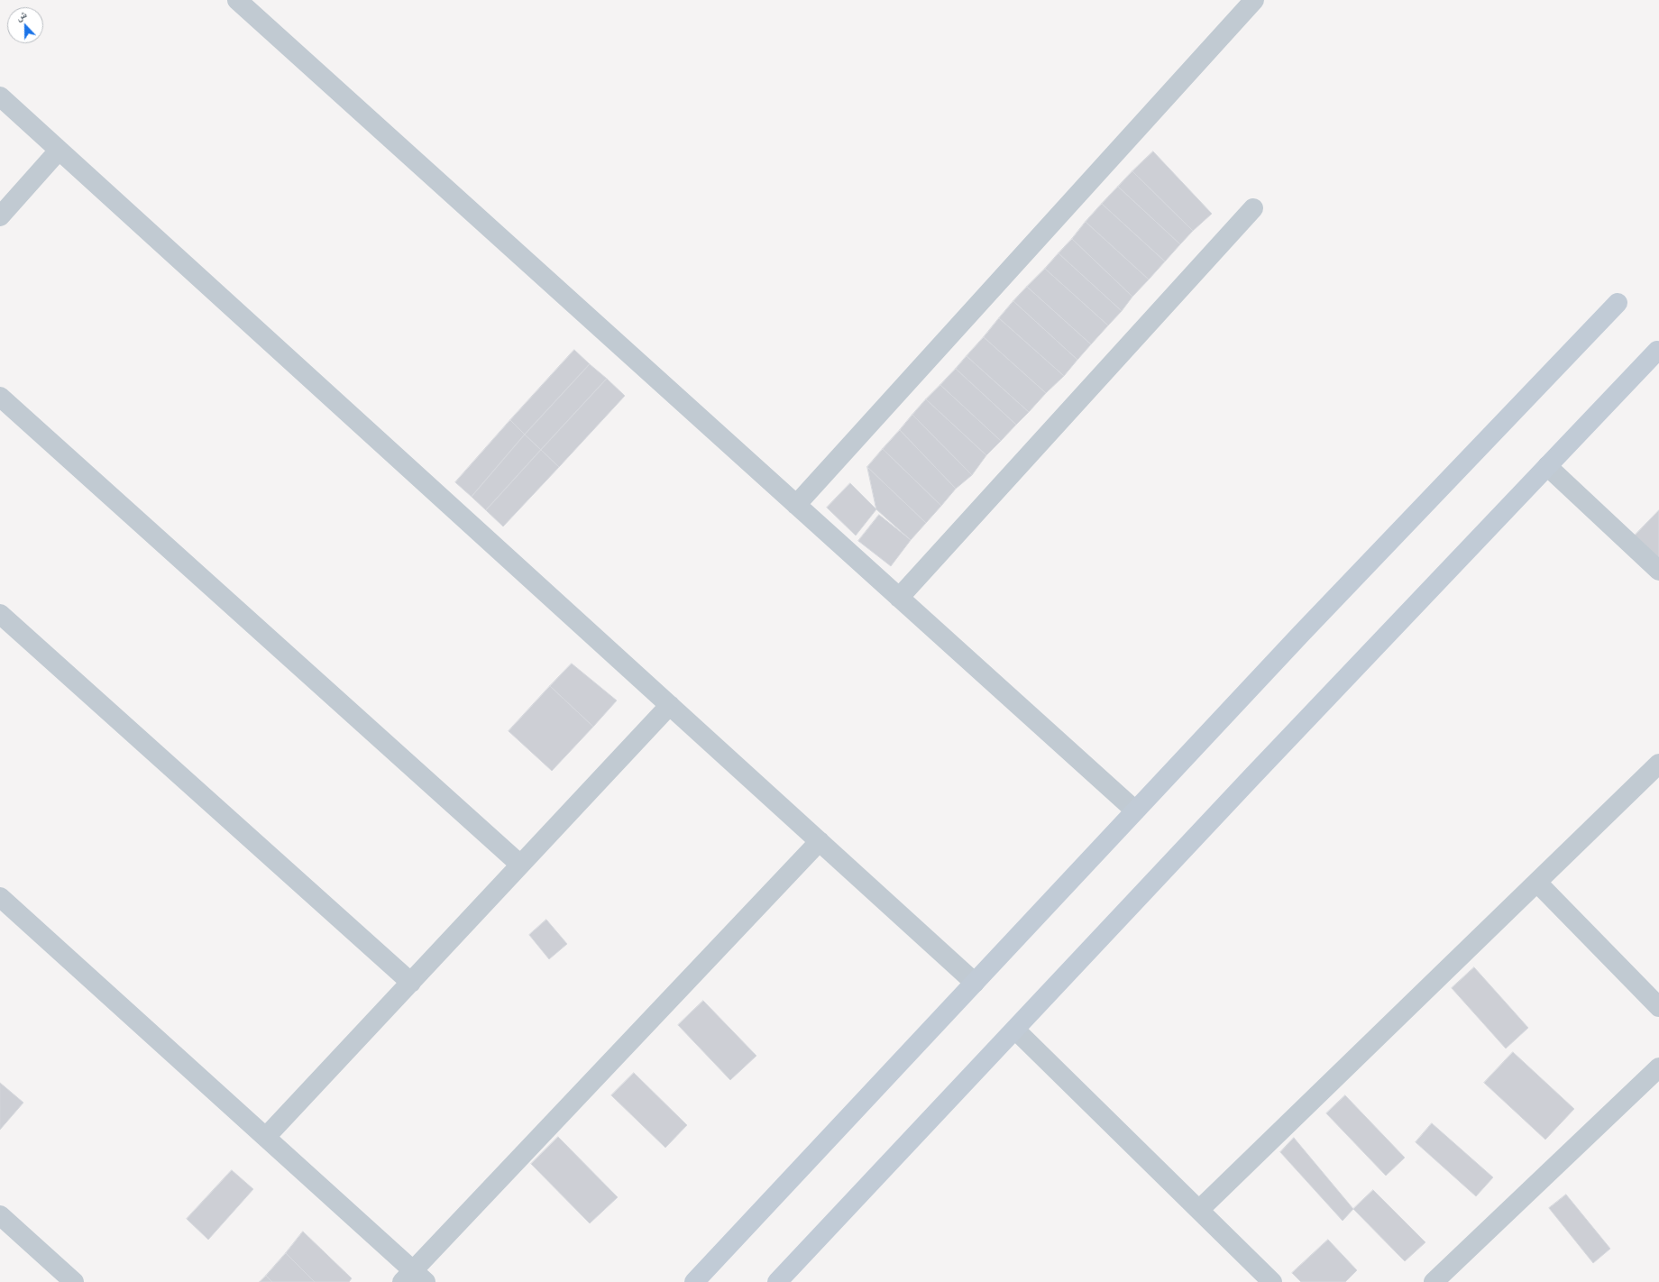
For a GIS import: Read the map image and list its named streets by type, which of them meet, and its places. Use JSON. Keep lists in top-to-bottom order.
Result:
{
  "north": "top"
}
